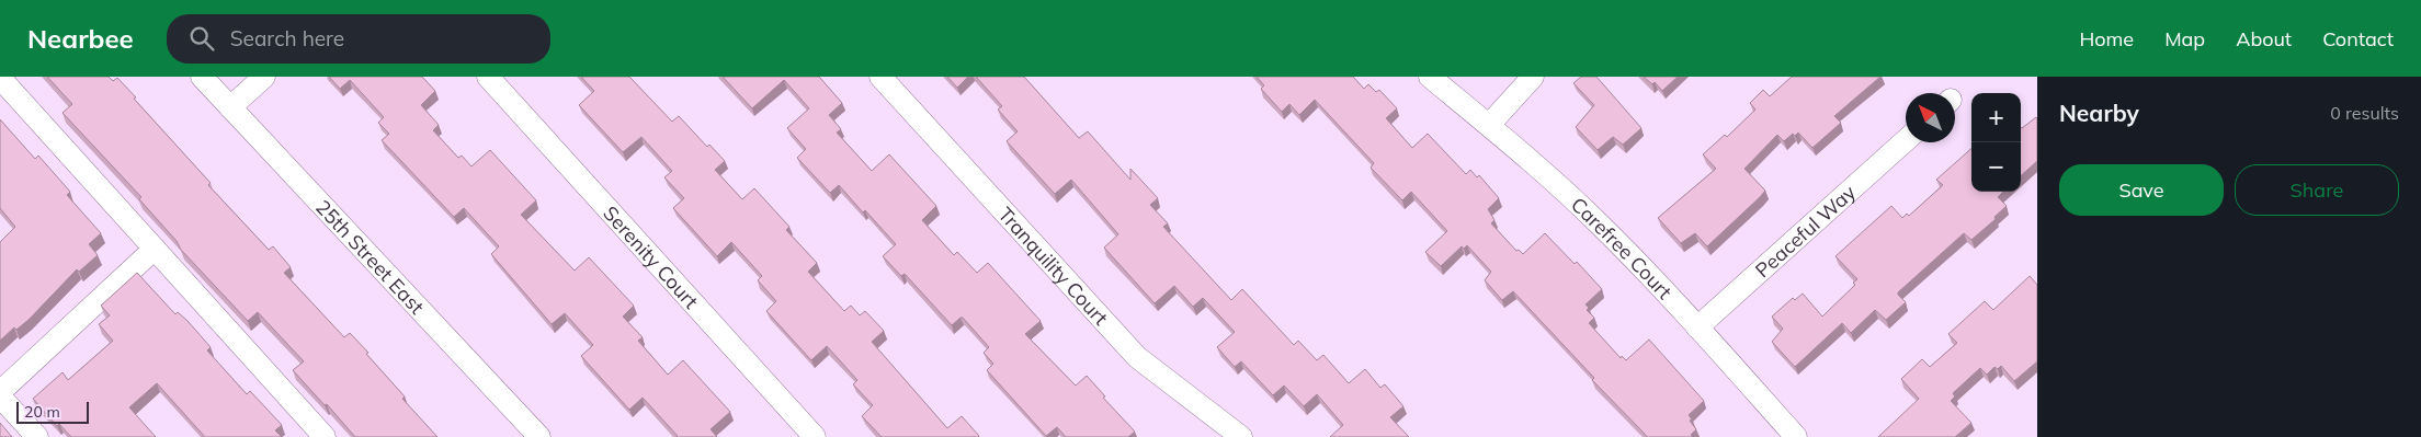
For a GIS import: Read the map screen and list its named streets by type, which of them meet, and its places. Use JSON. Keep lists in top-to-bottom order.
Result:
{
  "streets": {
    "street": [
      "Peaceful Way",
      "Carefree Court",
      "25th Street East",
      "Serenity Court",
      "Tranquility Court"
    ]
  },
  "crossings": [
    ["Peaceful Way", "Carefree Court"]
  ],
  "scale_bar": "20 m",
  "north": "top left",
  "page": {
    "header": "Nearbee",
    "search": "Search here",
    "nav": [
      "Home",
      "Map",
      "About",
      "Contact"
    ],
    "heading": ["Nearby", "0 results"],
    "map_buttons": ["+", "−"],
    "buttons": ["Save", "Share"],
    "scale": "20 m"
  }
}
